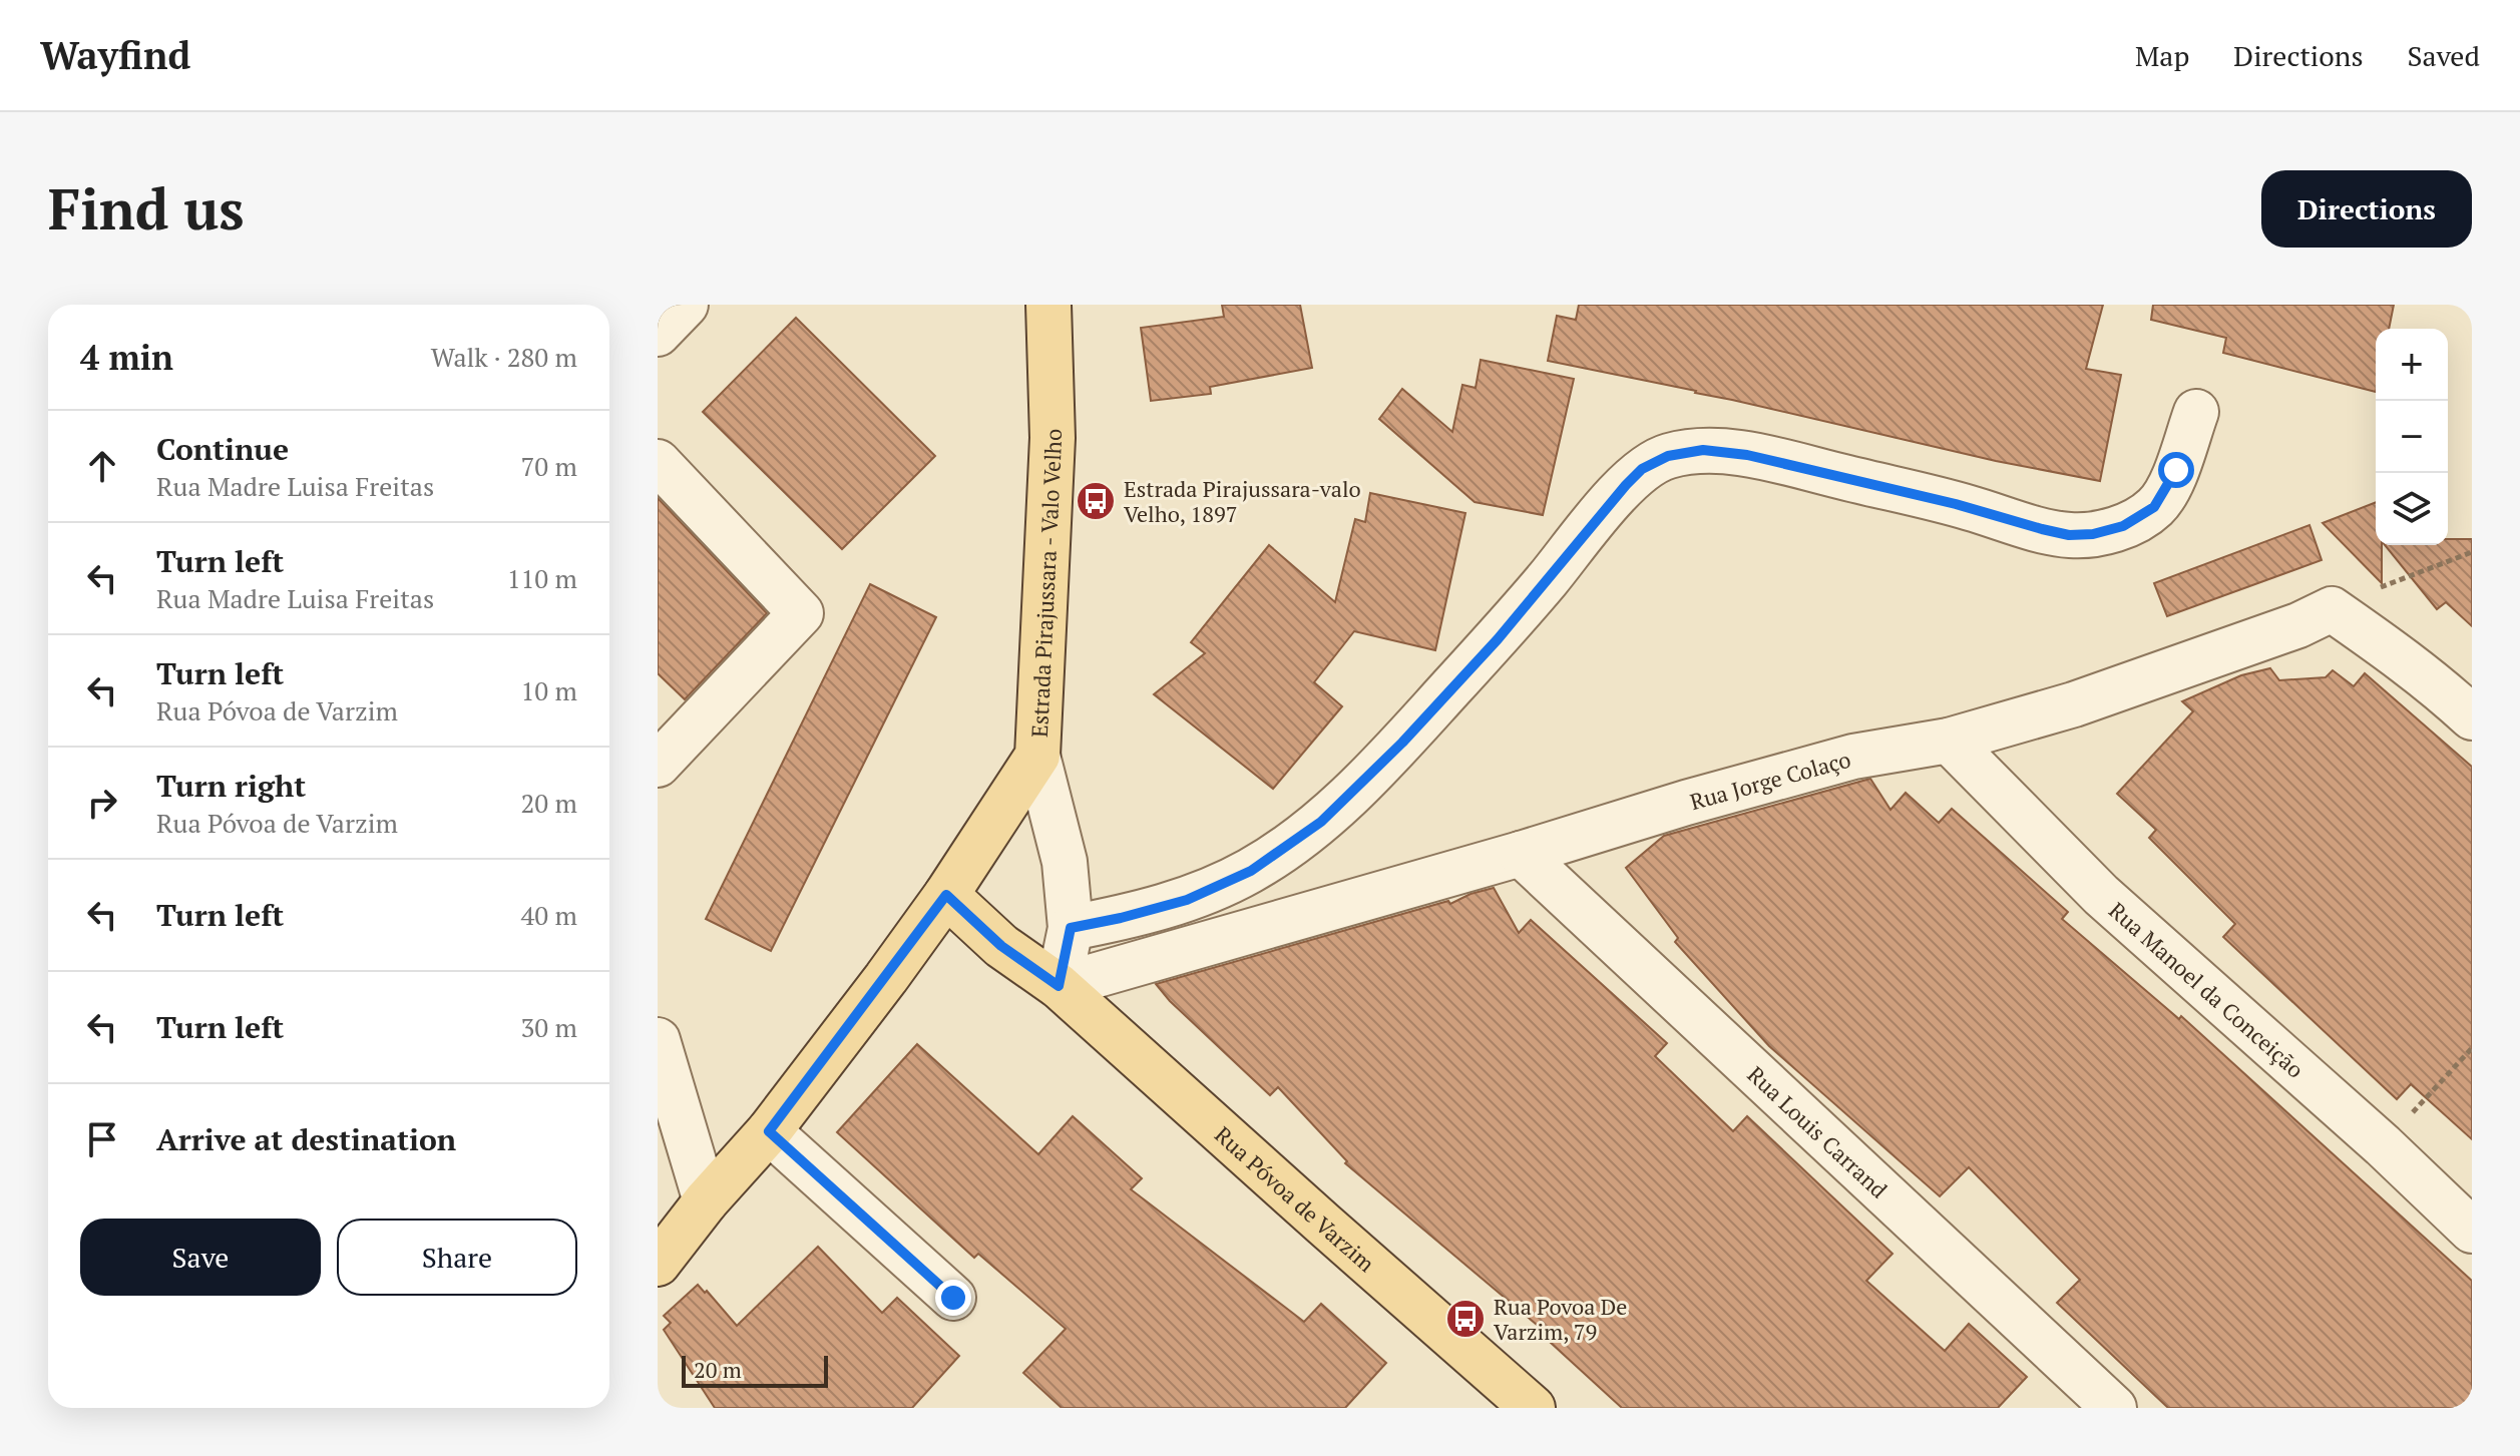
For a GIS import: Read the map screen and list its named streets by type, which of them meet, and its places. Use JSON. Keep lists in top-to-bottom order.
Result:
{
  "streets": {
    "main road": ["Estrada Pirajussara - Valo Velho", "Rua Póvoa de Varzim"],
    "street": ["Rua Jorge Colaço", "Rua Manoel da Conceição", "Rua Louis Carrand"]
  },
  "crossings": [
    ["Estrada Pirajussara - Valo Velho", "Rua Póvoa de Varzim"],
    ["Rua Jorge Colaço", "Rua Manoel da Conceição"],
    ["Rua Jorge Colaço", "Rua Louis Carrand"],
    ["Rua Jorge Colaço", "Rua Póvoa de Varzim"]
  ],
  "places": {
    "bus stop": ["Estrada Pirajussara-valo Velho, 1897", "Rua Povoa De Varzim, 79"]
  },
  "scale_bar": "20 m",
  "page": {
    "header": "Wayfind",
    "nav": ["Map", "Directions", "Saved"],
    "buttons": [
      "Directions",
      ["Save", "Share"]
    ],
    "title": "Find us",
    "heading": ["4 min", "Walk · 280 m"],
    "map_buttons": ["+", "−"],
    "list": [
      ["Continue", "Rua Madre Luisa Freitas", "70 m"],
      ["Turn left", "Rua Madre Luisa Freitas", "110 m"],
      ["Turn left", "Rua Póvoa de Varzim", "10 m"],
      ["Turn right", "Rua Póvoa de Varzim", "20 m"],
      ["Turn left", "40 m"],
      ["Turn left", "30 m"],
      "Arrive at destination"
    ],
    "scale": "20 m"
  }
}
